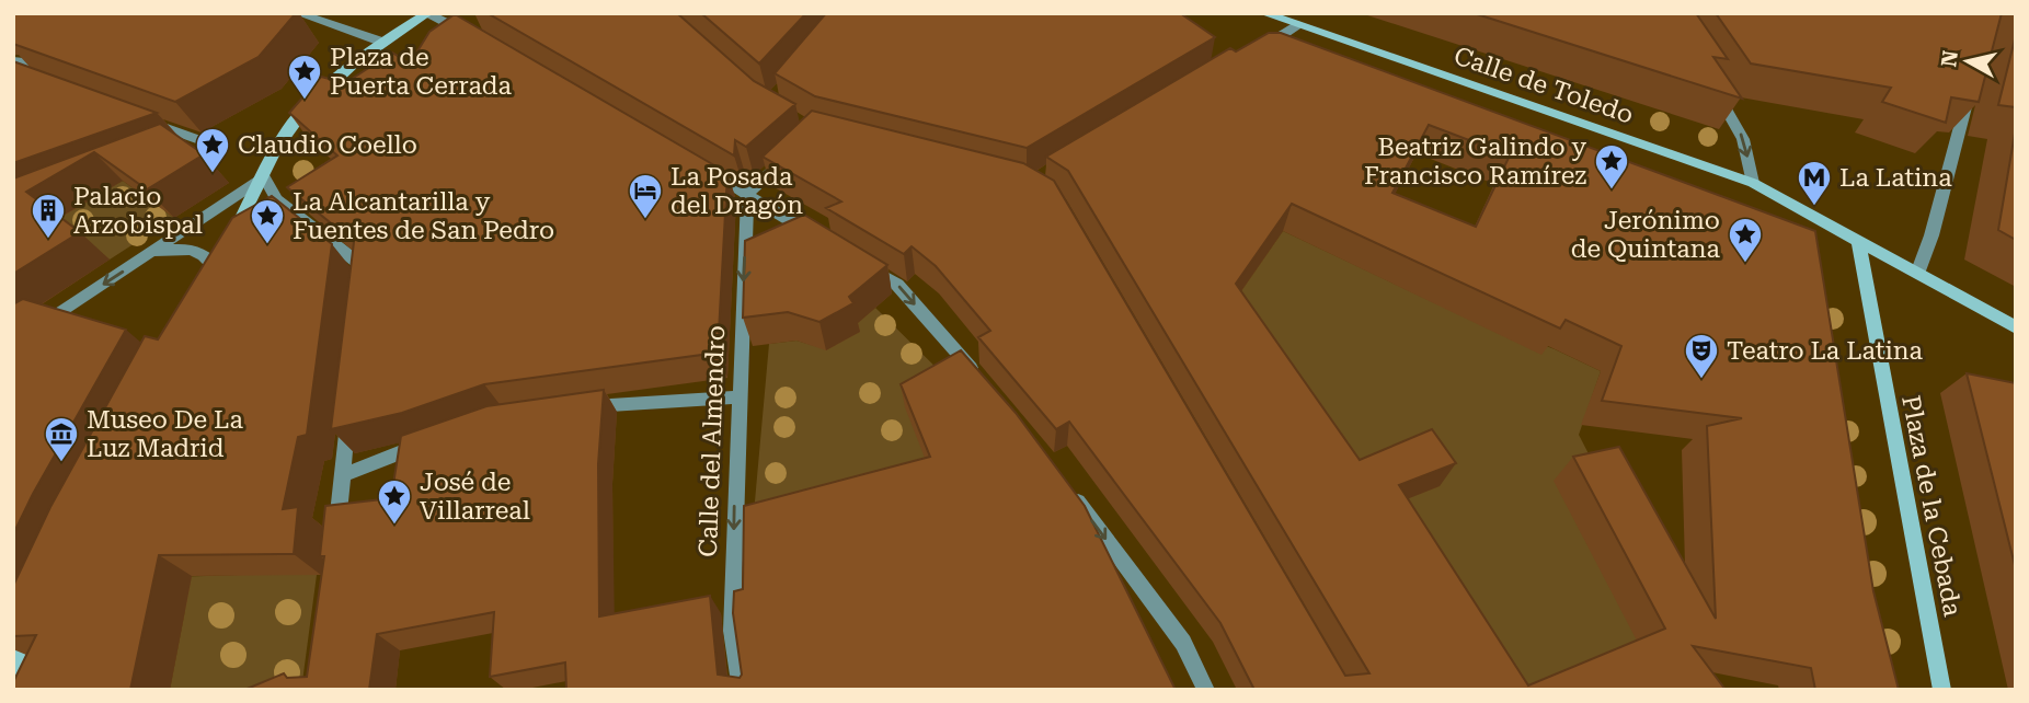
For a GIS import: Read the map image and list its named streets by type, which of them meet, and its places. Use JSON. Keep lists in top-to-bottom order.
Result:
{
  "streets": {
    "street": ["Calle de Toledo", "Calle del Almendro", "Plaza de la Cebada"]
  },
  "crossings": [
    ["Calle de Toledo", "Plaza de la Cebada"]
  ],
  "one_way": ["Calle del Almendro"],
  "places": {
    "place": [
      "Plaza de Puerta Cerrada",
      "Claudio Coello",
      "Beatriz Galindo y Francisco Ramírez",
      "La Alcantarilla y Fuentes de San Pedro",
      "Jerónimo de Quintana",
      "José de Villarreal"
    ],
    "metro station": ["La Latina"],
    "hotel": ["La Posada del Dragón"],
    "building": ["Palacio Arzobispal"],
    "theatre": ["Teatro La Latina"],
    "museum": ["Museo De La Luz Madrid"]
  },
  "north": "left"
}
